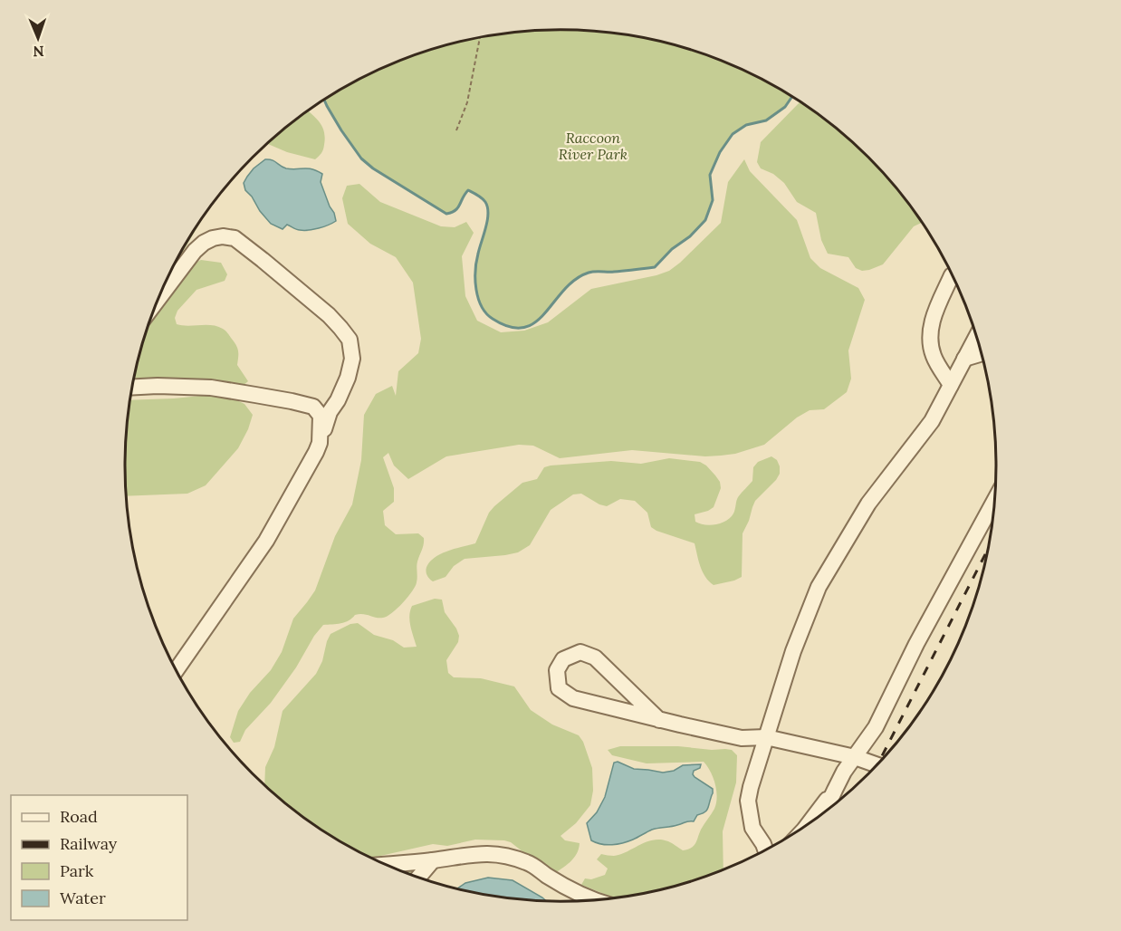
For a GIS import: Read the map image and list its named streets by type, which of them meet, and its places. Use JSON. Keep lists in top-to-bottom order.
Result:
{
  "parks": ["Raccoon River Park"],
  "legend": [
    "Road",
    "Railway",
    "Park",
    "Water"
  ],
  "north": "bottom"
}
